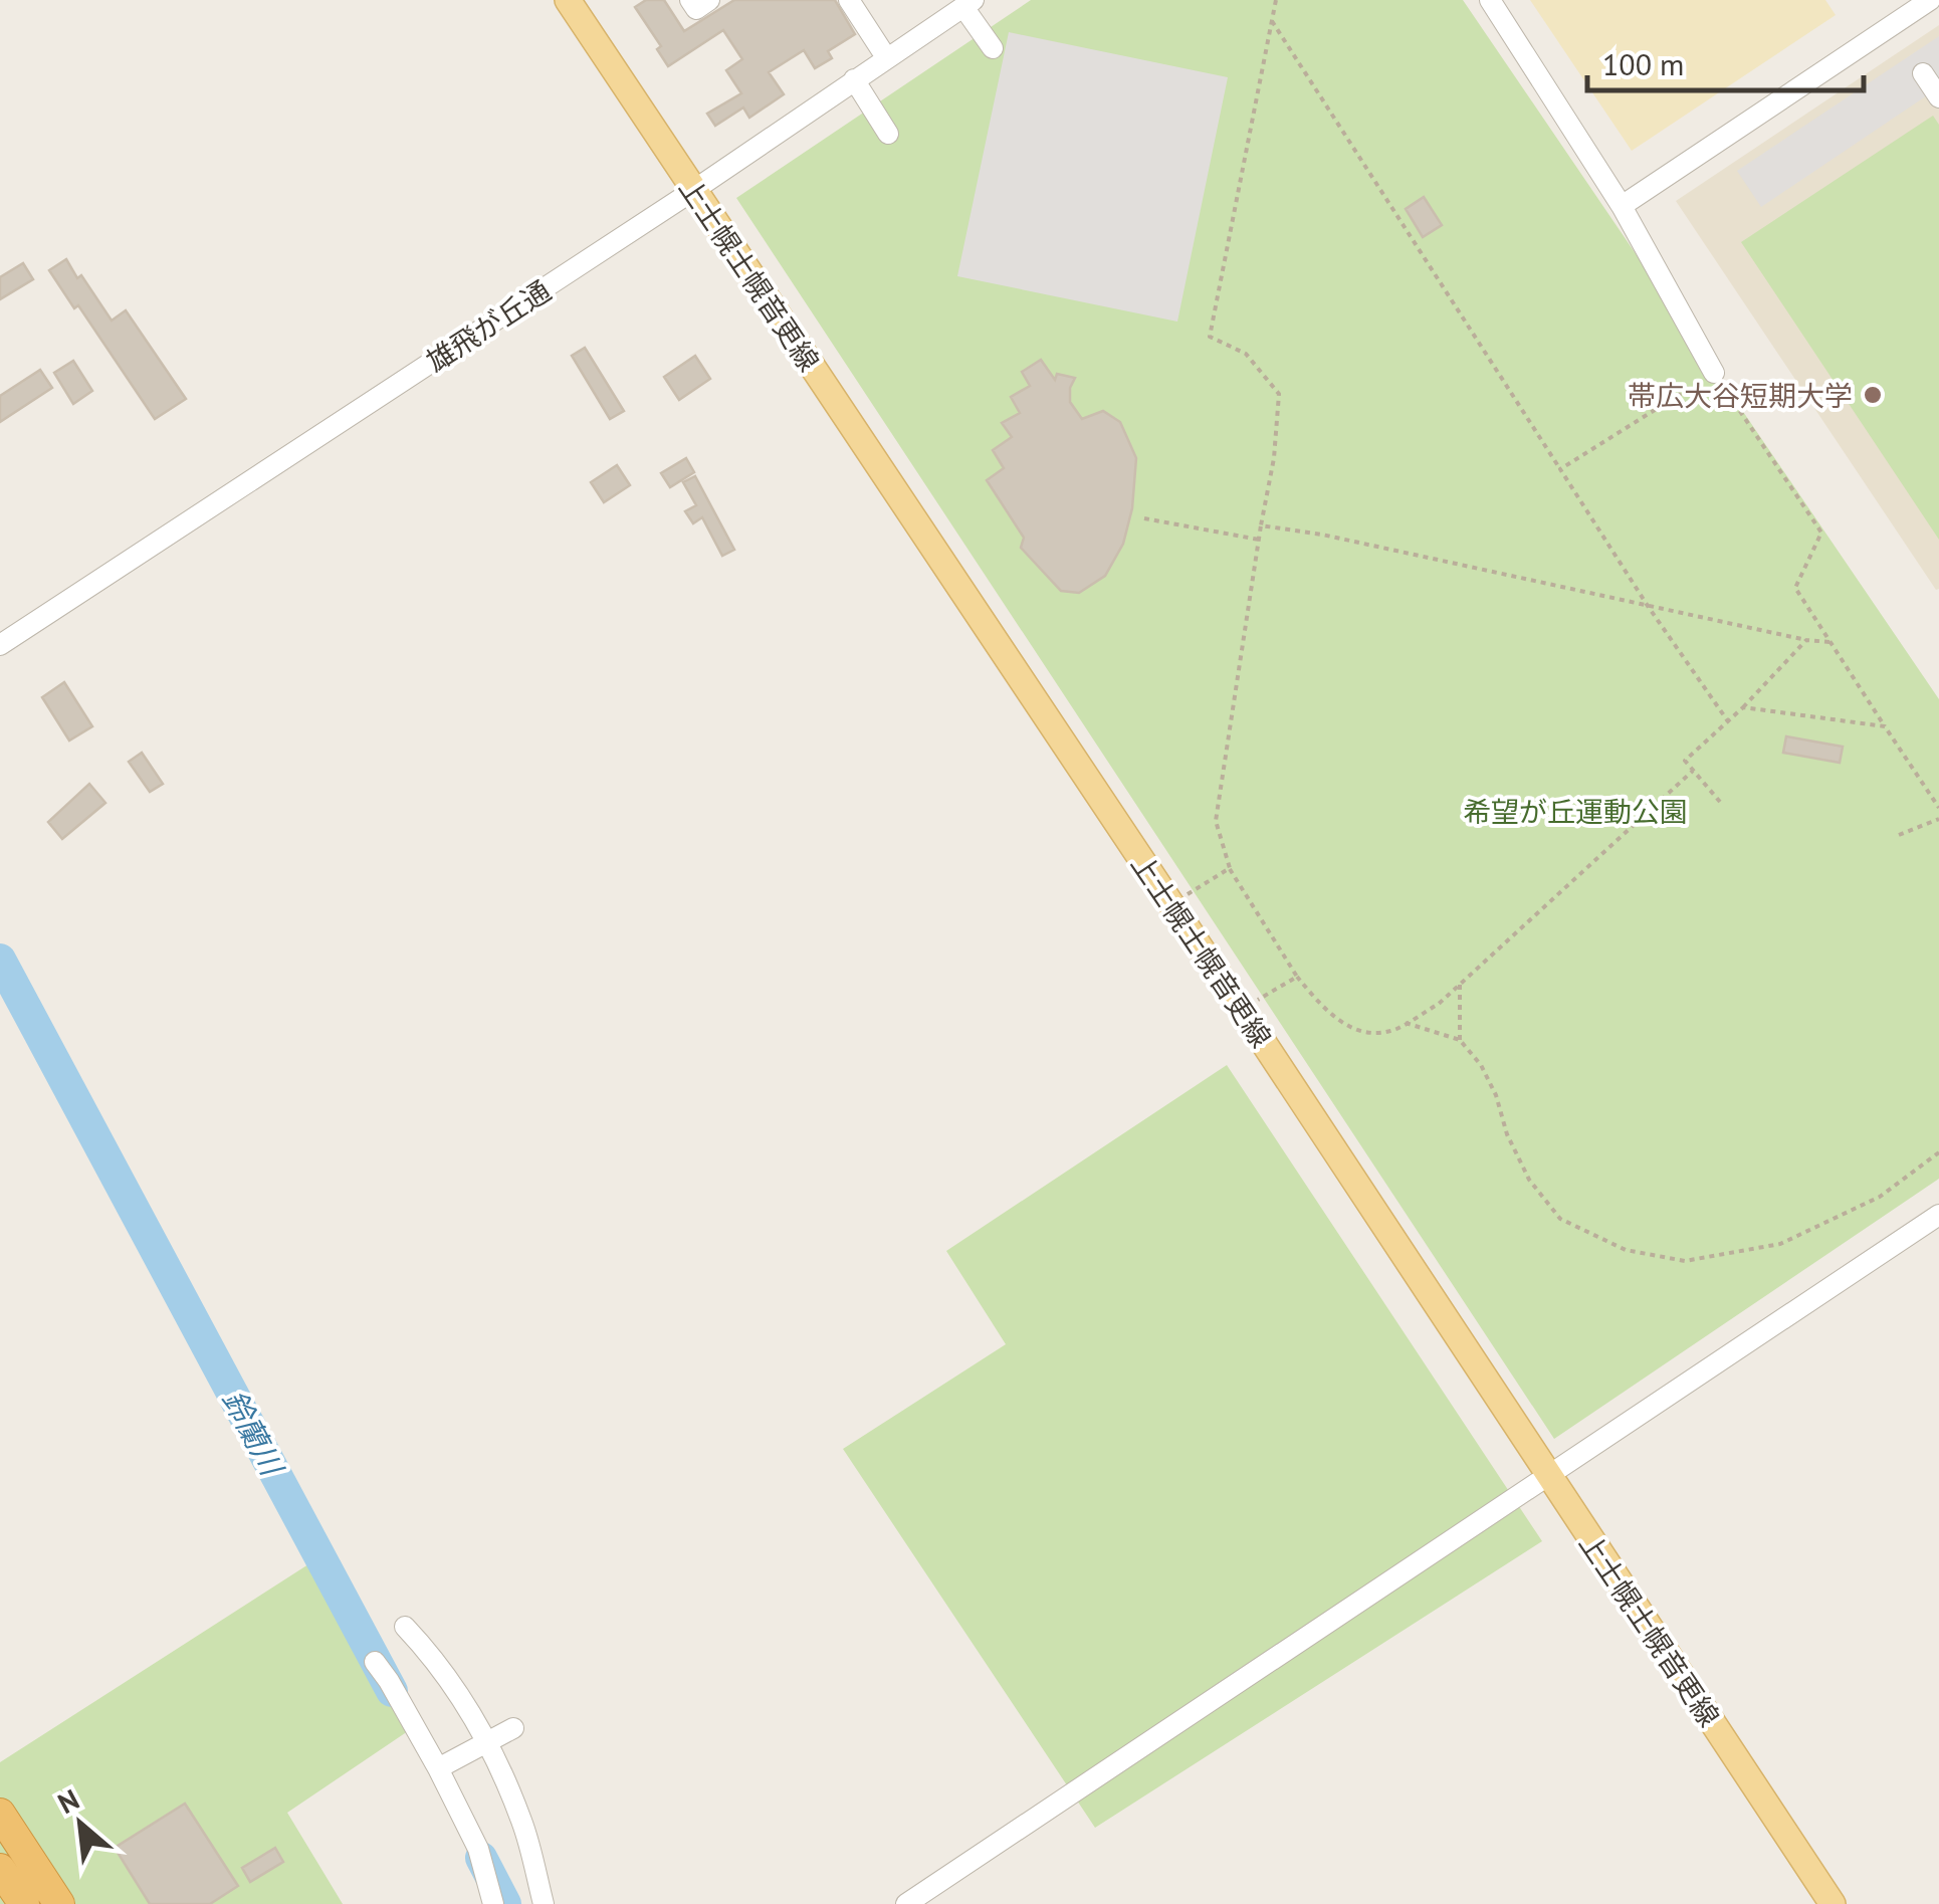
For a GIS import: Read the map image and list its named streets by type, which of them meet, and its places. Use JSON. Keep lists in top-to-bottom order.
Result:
{
  "streets": {
    "main road": ["上士幌士幌音更線"],
    "street": ["雄飛が丘通"]
  },
  "crossings": [
    ["上士幌士幌音更線", "雄飛が丘通"]
  ],
  "water": ["鈴蘭川"],
  "parks": ["希望が丘運動公園"],
  "places": ["帯広大谷短期大学"],
  "scale_bar": "100 m",
  "north": "top left"
}
